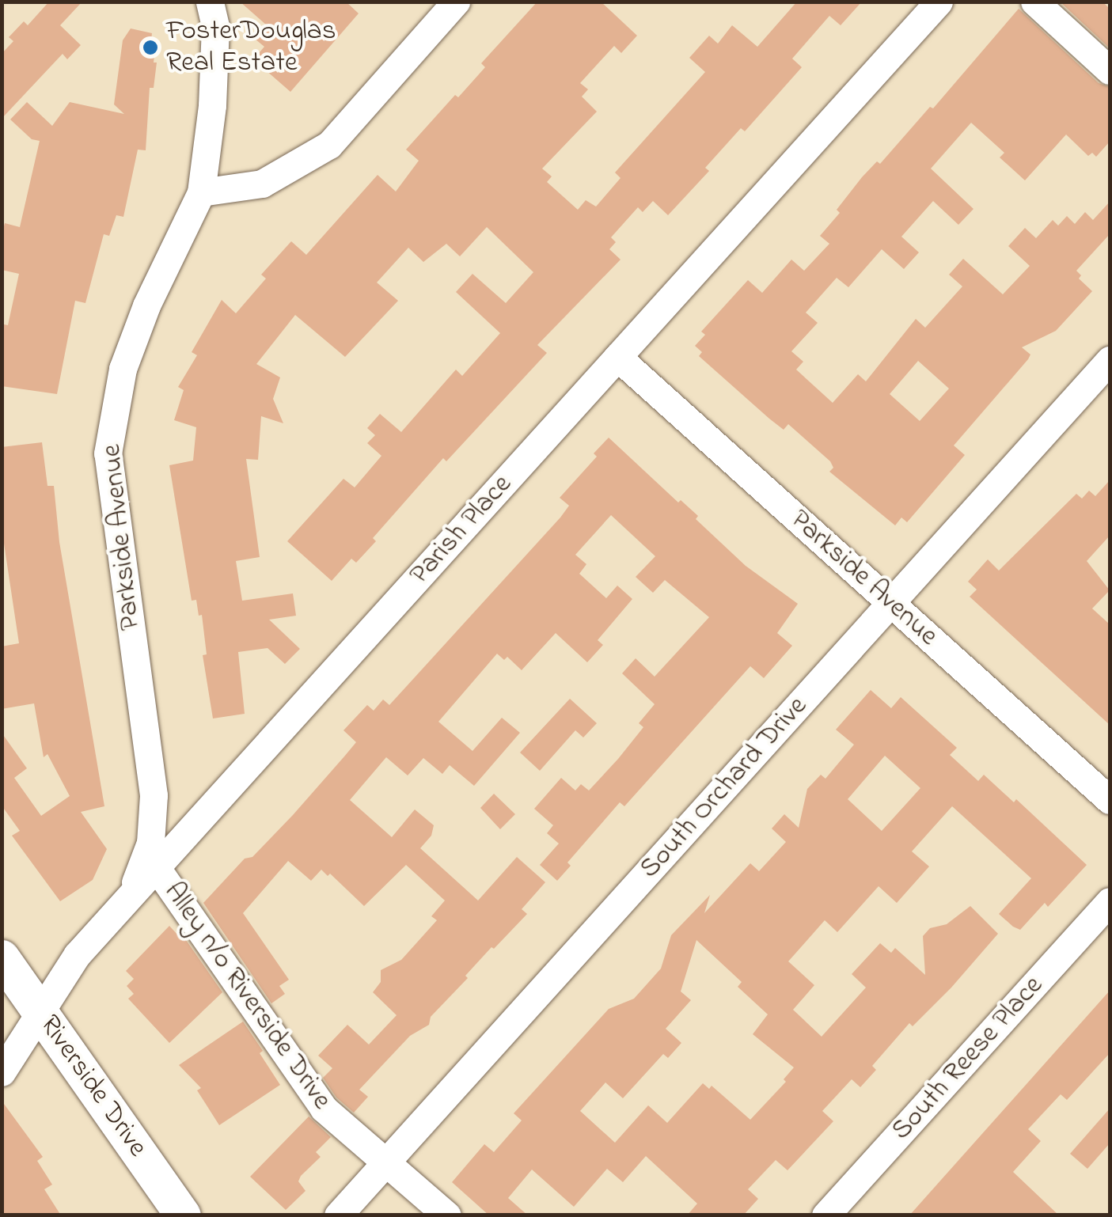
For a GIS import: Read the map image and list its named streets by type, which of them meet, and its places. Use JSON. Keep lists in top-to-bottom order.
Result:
{
  "streets": {
    "main road": ["Riverside Drive"],
    "street": [
      "Parish Place",
      "Parkside Avenue",
      "South Orchard Drive",
      "Alley n/o Riverside Drive",
      "South Reese Place"
    ]
  },
  "crossings": [
    ["Parish Place", "Parkside Avenue"],
    ["Parish Place", "Alley n/o Riverside Drive"],
    ["Parish Place", "Riverside Drive"],
    ["Parkside Avenue", "South Orchard Drive"],
    ["South Orchard Drive", "Alley n/o Riverside Drive"]
  ],
  "places": ["FosterDouglas Real Estate"]
}
